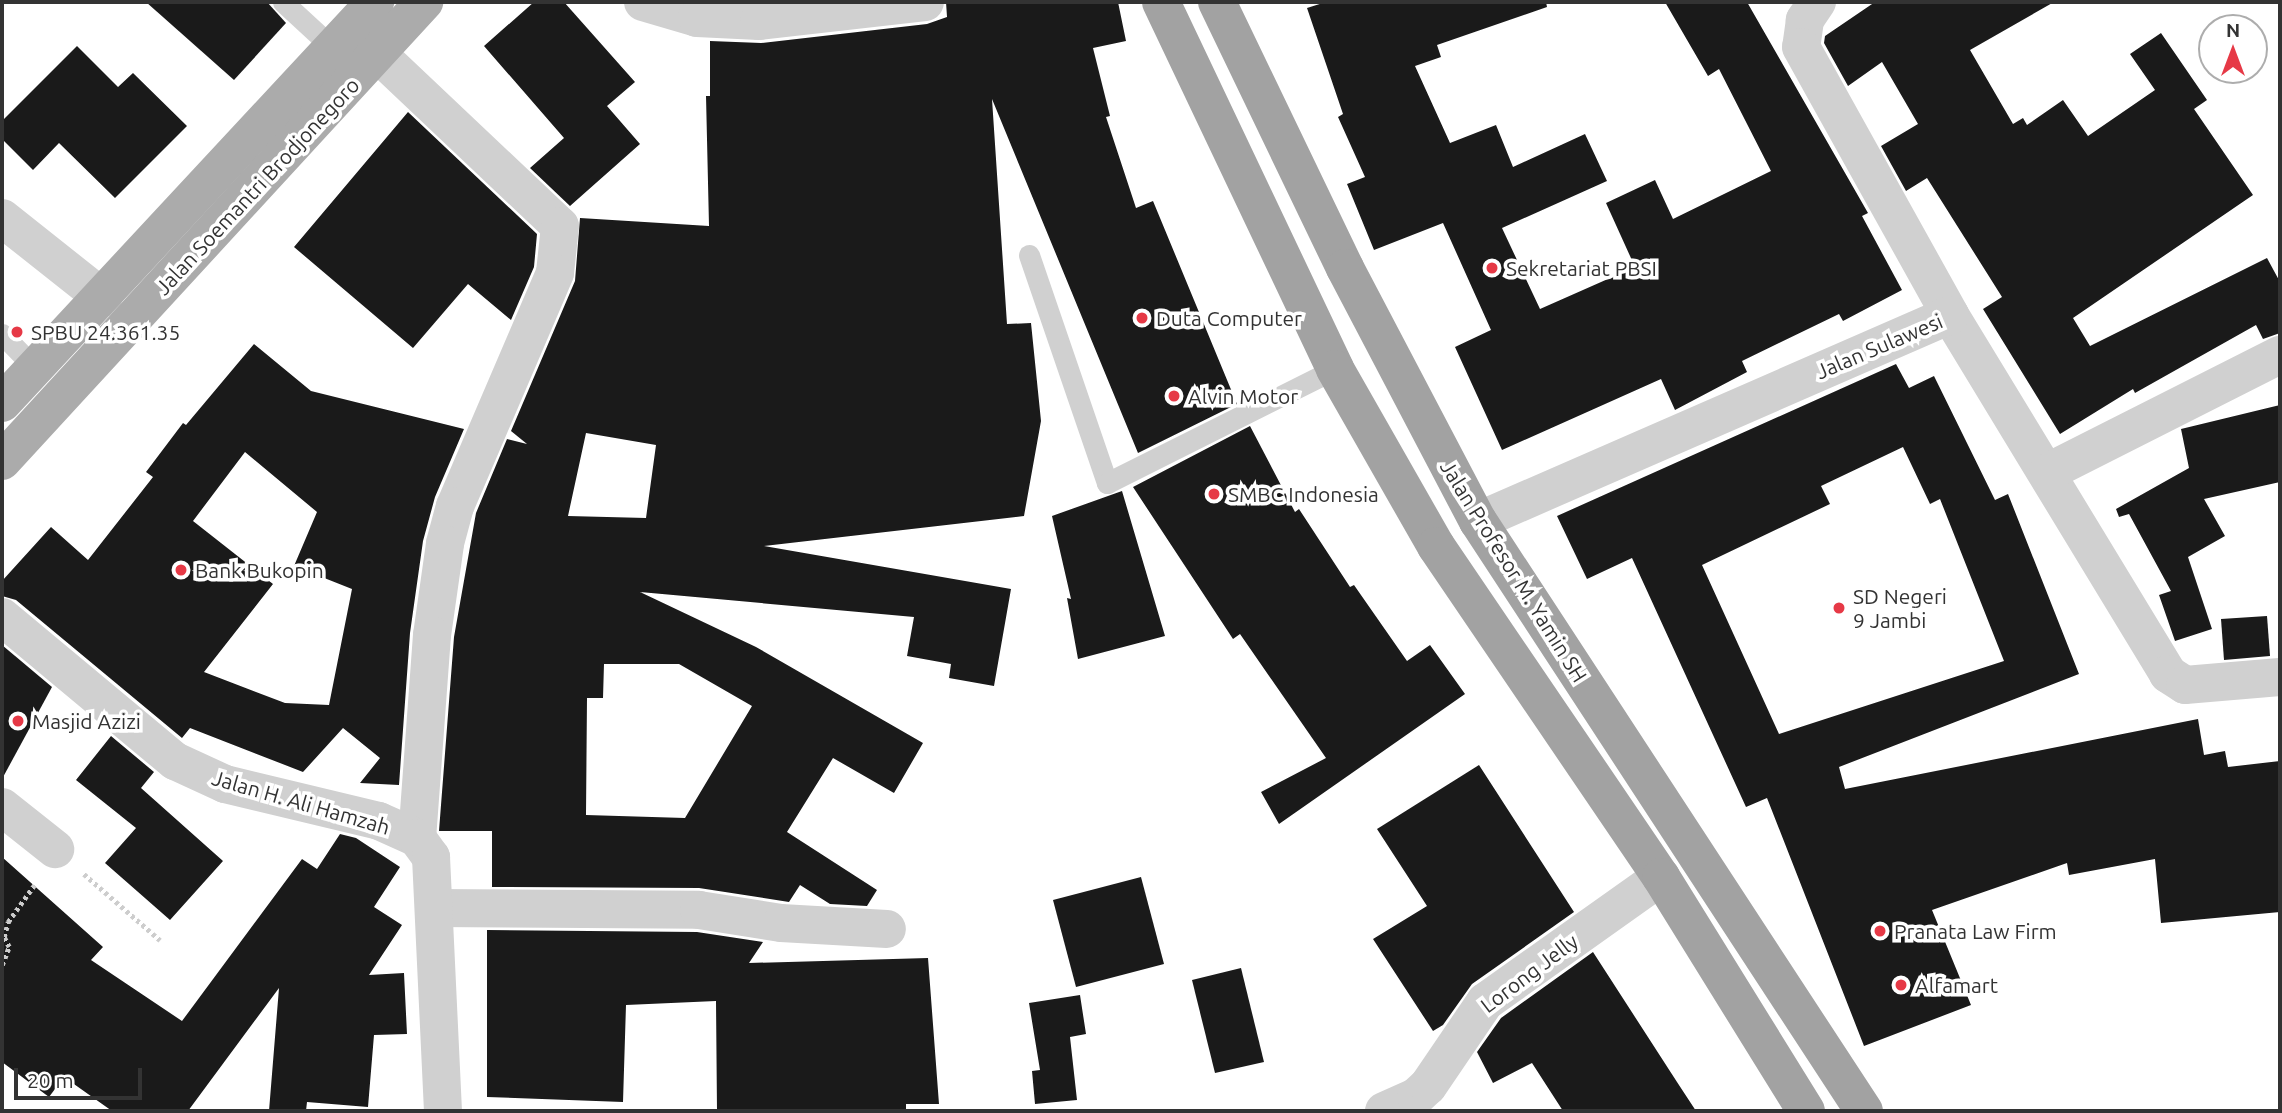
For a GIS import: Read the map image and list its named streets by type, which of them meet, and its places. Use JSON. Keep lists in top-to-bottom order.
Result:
{
  "streets": {
    "highway": ["Jalan Profesor M. Yamin SH"],
    "main road": ["Jalan Soemantri Brodjonegoro"],
    "street": ["Jalan Sulawesi", "Jalan H. Ali Hamzah", "Lorong Jelly"]
  },
  "crossings": [
    ["Jalan Sulawesi", "Jalan Profesor M. Yamin SH"]
  ],
  "places": [
    "Sekretariat PBSI",
    "Duta Computer",
    "SPBU 24.361.35",
    "Alvin Motor",
    "SMBC Indonesia",
    "Bank Bukopin",
    "SD Negeri 9 Jambi",
    "Masjid Azizi",
    "Pranata Law Firm",
    "Alfamart"
  ],
  "scale_bar": "20 m",
  "north": "top"
}
